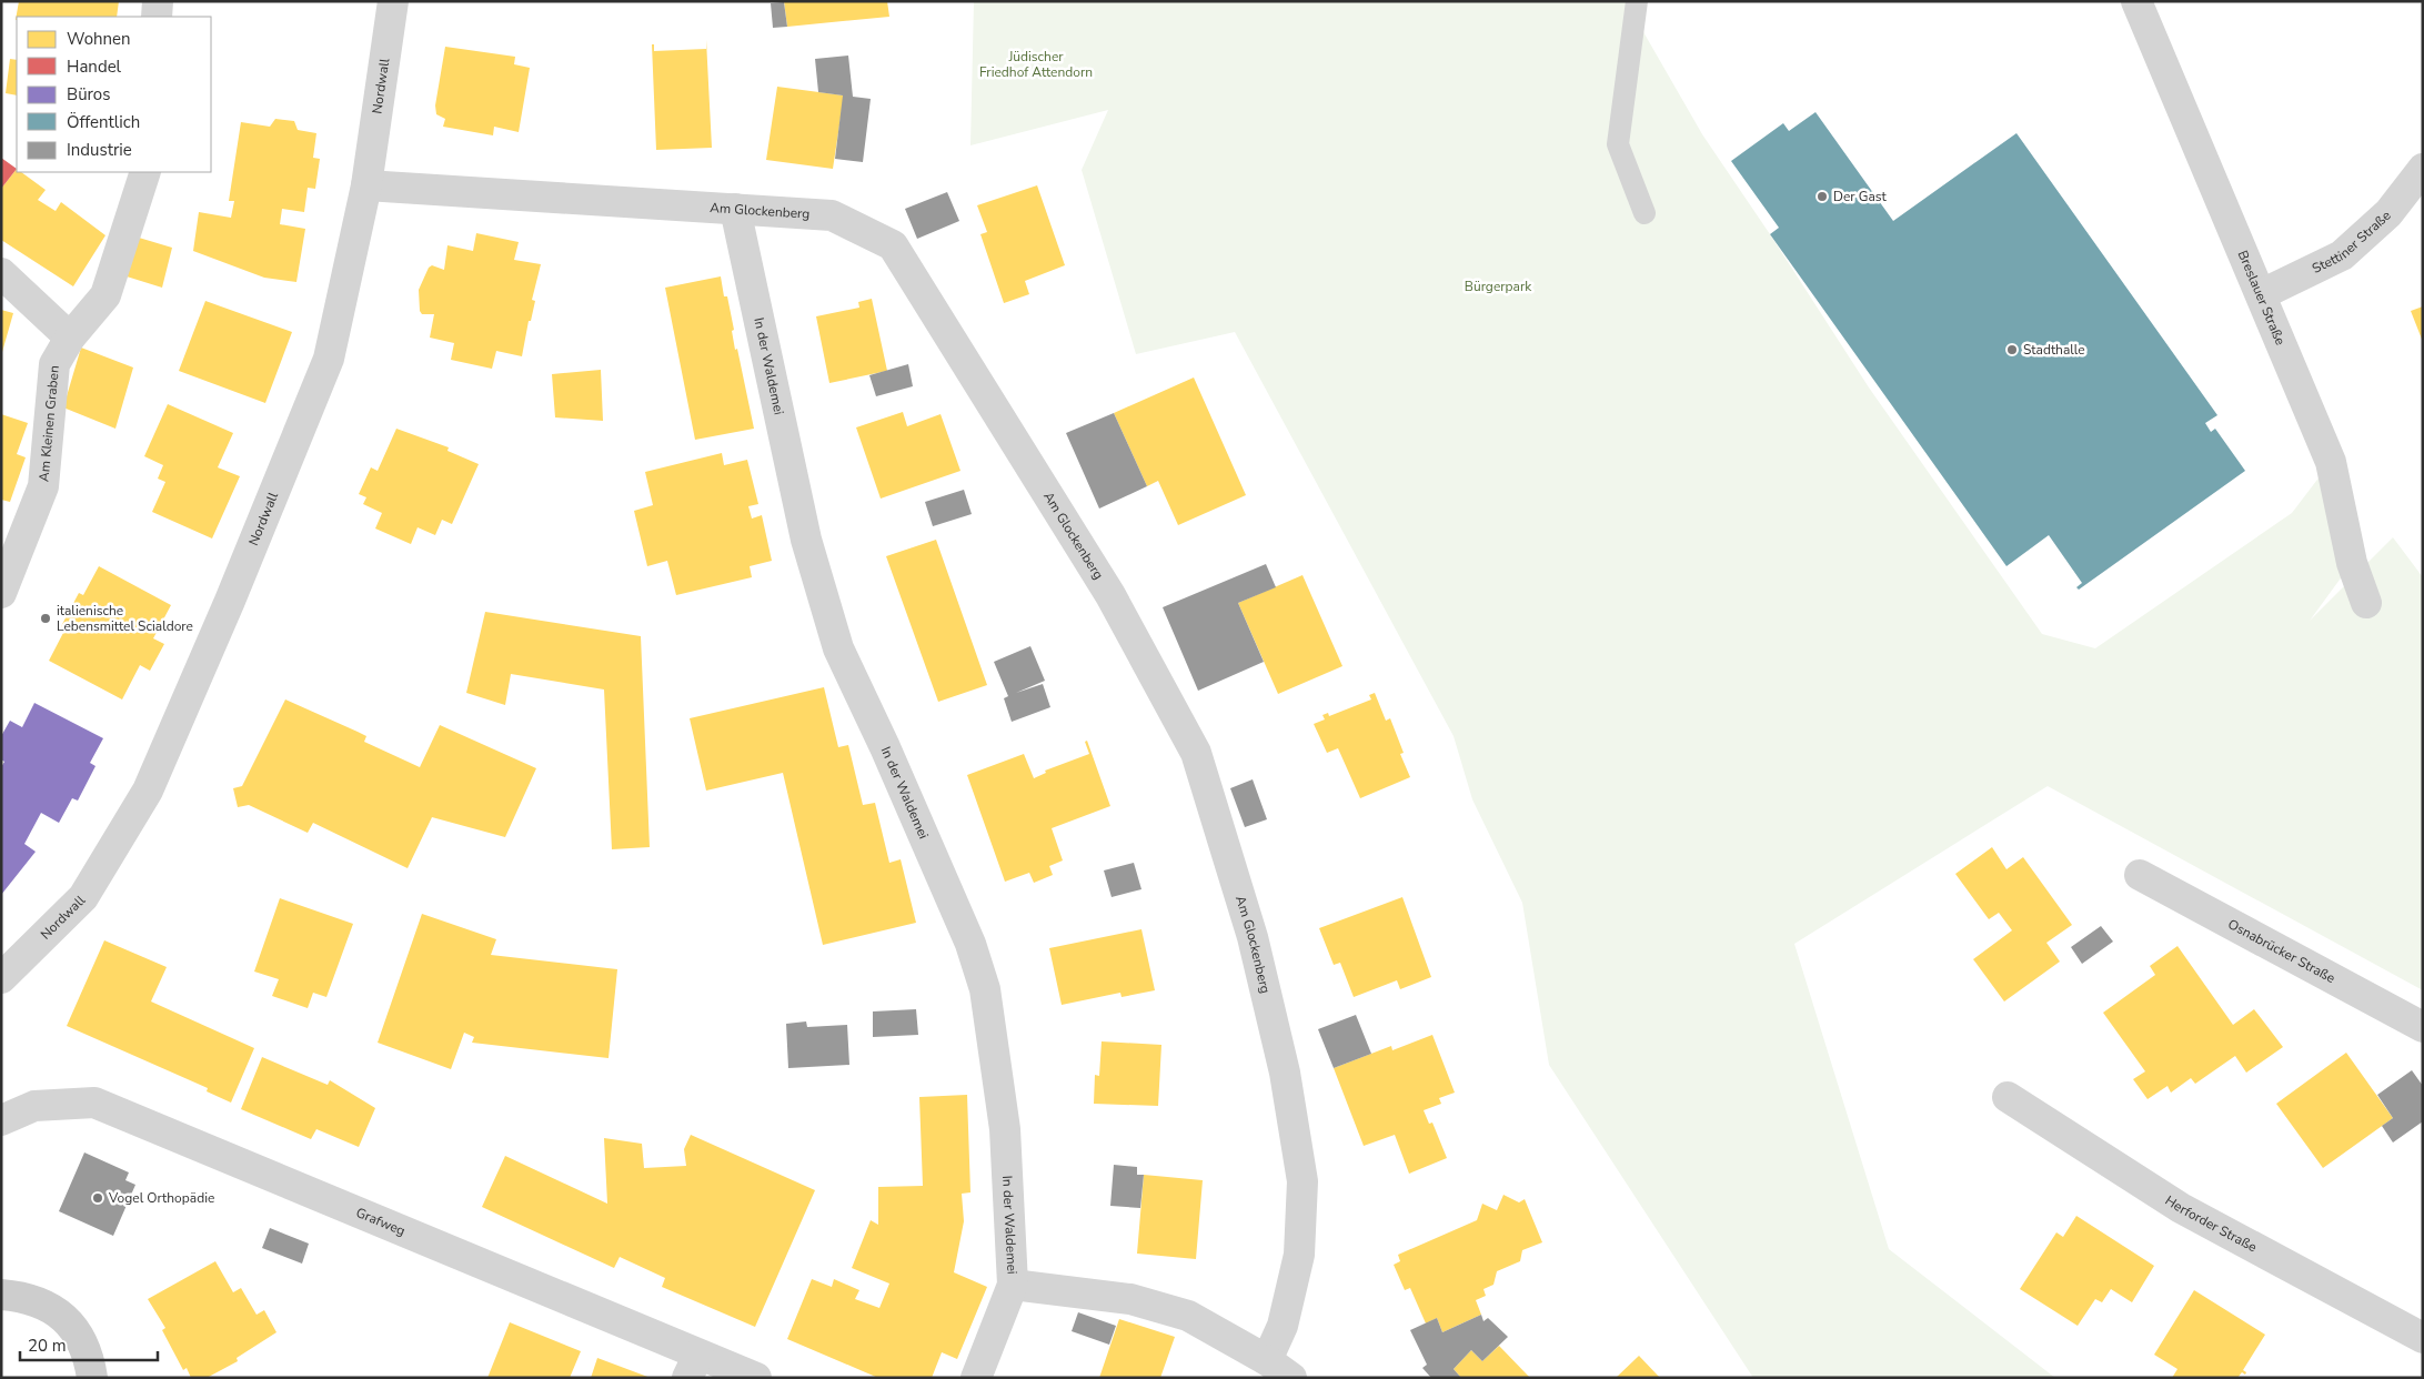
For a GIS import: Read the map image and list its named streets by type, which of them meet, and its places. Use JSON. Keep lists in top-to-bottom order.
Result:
{
  "streets": {
    "street": [
      "Nordwall",
      "Am Glockenberg",
      "Stettiner Straße",
      "Breslauer Straße",
      "In der Waldemei",
      "Am Kleinen Graben",
      "Osnabrücker Straße",
      "Grafweg",
      "Herforder Straße"
    ]
  },
  "crossings": [
    ["Nordwall", "Am Glockenberg"],
    ["Am Glockenberg", "In der Waldemei"],
    ["Stettiner Straße", "Breslauer Straße"]
  ],
  "parks": ["Jüdischer Friedhof Attendorn", "Bürgerpark"],
  "places": [
    "Der Gast",
    "Stadthalle",
    "italienische Lebensmittel Scialdore",
    "Vogel Orthopädie"
  ],
  "legend": [
    "Wohnen",
    "Handel",
    "Büros",
    "Öffentlich",
    "Industrie"
  ],
  "scale_bar": "20 m"
}
